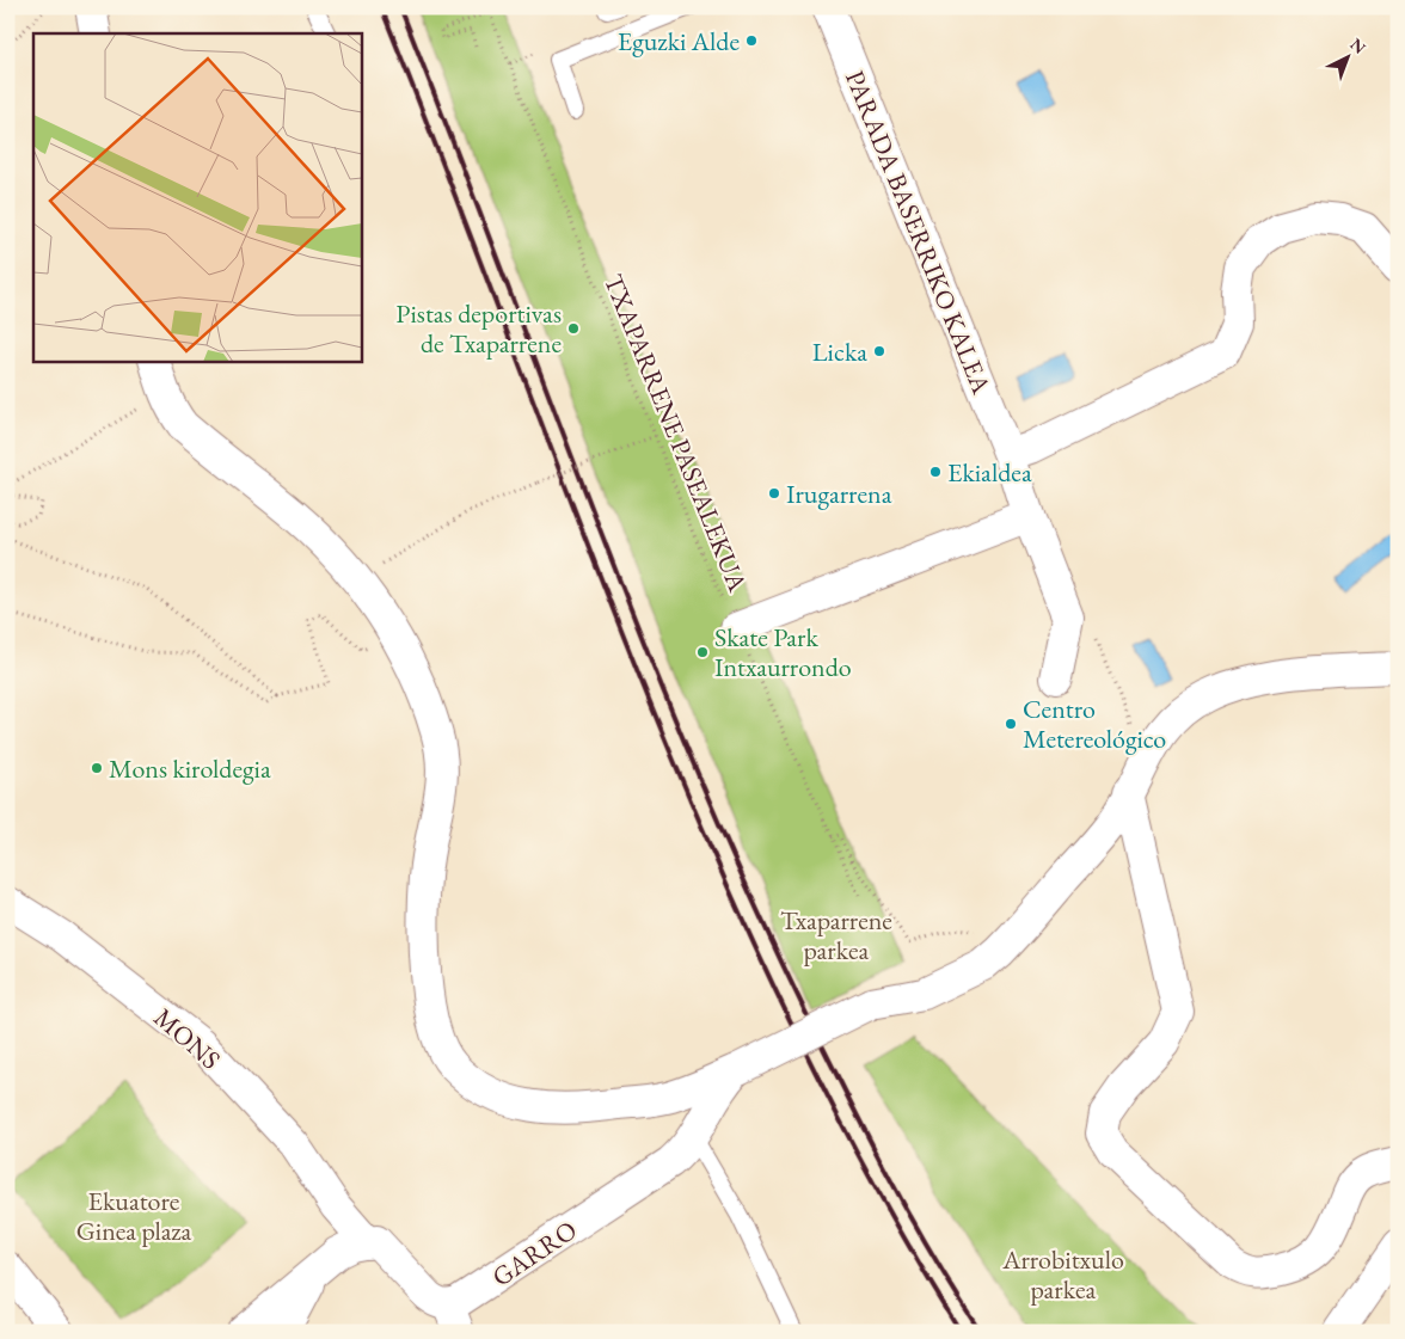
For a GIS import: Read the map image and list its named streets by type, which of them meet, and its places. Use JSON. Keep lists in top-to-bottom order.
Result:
{
  "streets": {
    "street": ["PARADA BASERRIKO KALEA", "MONS", "GARRO"],
    "path": ["TXAPARRENE PASEALEKUA"]
  },
  "crossings": [
    ["MONS", "GARRO"]
  ],
  "parks": ["Txaparrene parkea", "Ekuatore Ginea plaza", "Arrobitxulo parkea"],
  "places": [
    "Eguzki Alde",
    "Pistas deportivas de Txaparrene",
    "Licka",
    "Ekialdea",
    "Irugarrena",
    "Skate Park Intxaurrondo",
    "Centro Metereológico",
    "Mons kiroldegia"
  ],
  "north": "top right"
}
